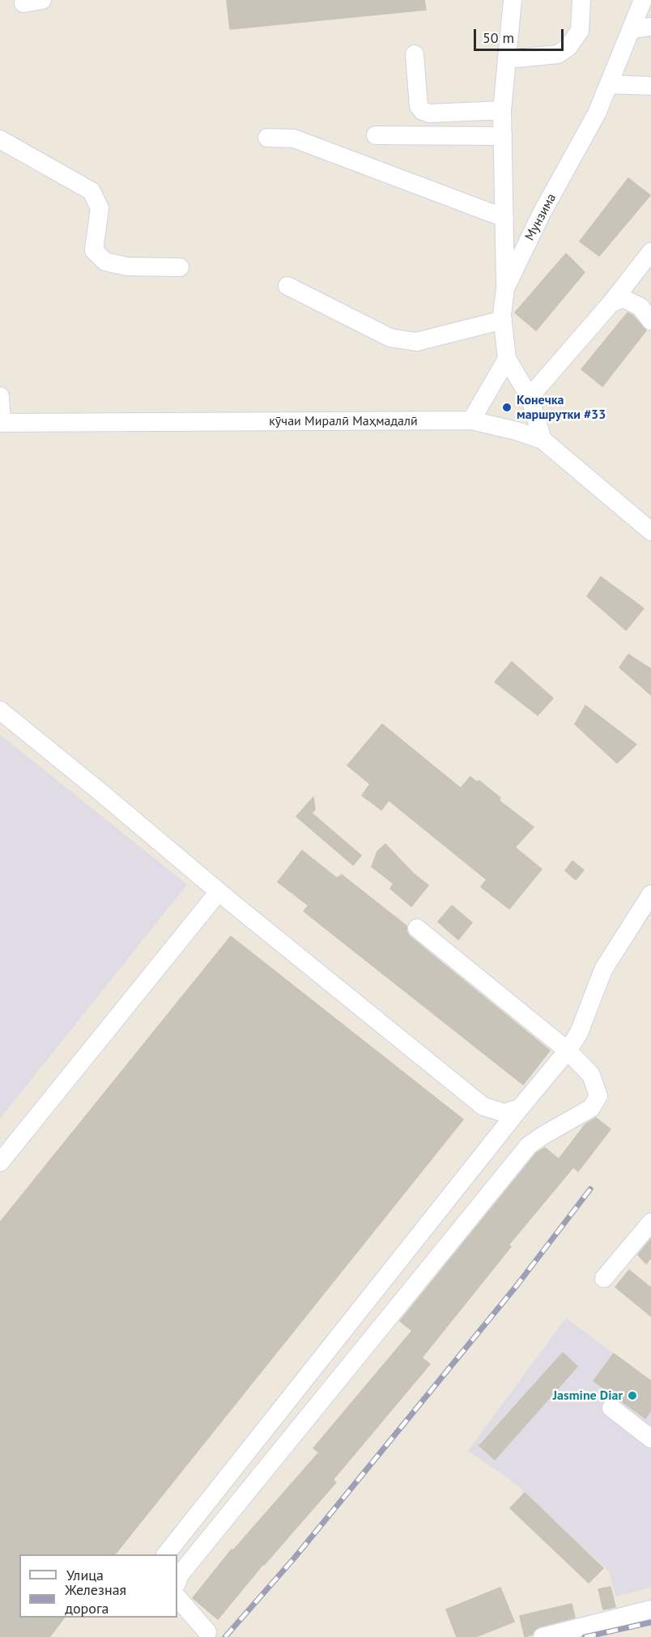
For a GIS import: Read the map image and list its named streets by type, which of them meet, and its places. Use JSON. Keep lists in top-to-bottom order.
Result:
{
  "streets": {
    "street": ["Мунзима", "кӯчаи Миралӣ Маҳмадалӣ"]
  },
  "crossings": [
    ["Мунзима", "кӯчаи Миралӣ Маҳмадалӣ"]
  ],
  "places": ["Конечка маршрутки #33", "Jasmine Diar"],
  "legend": ["Улица", "Железная дорога"],
  "scale_bar": "50 m"
}
